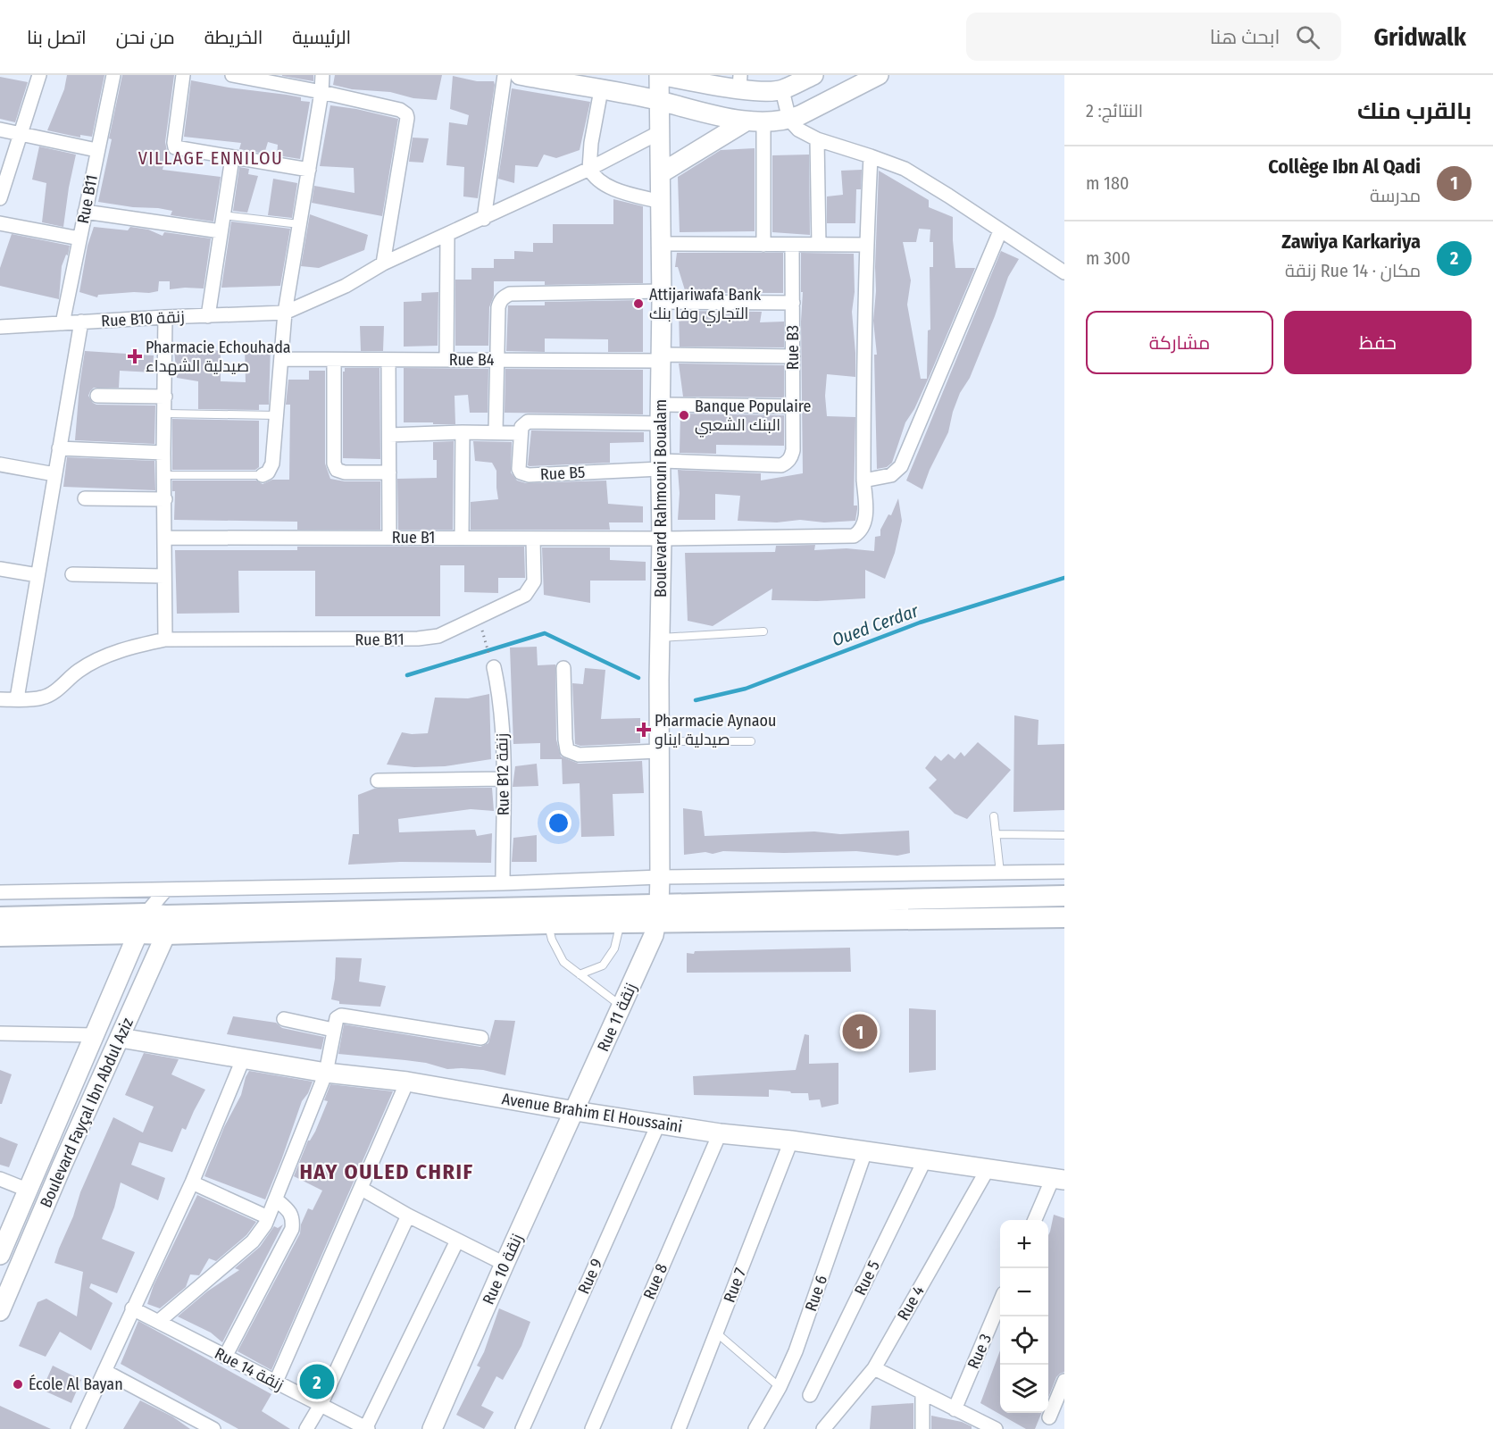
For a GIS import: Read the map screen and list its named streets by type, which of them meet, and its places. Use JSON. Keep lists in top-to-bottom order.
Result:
{
  "streets": {
    "street": [
      "Rue B11",
      "Rue B10 زنقة",
      "Rue B3",
      "Rue B4",
      "Rue B5",
      "Boulevard Rahmouni Boualam",
      "Rue B1",
      "Rue B12 زنقة",
      "Rue 11 زنقة",
      "Boulevard Fayçal Ibn Abdul Aziz",
      "Avenue Brahim El Houssaini",
      "Rue 10 زنقة",
      "Rue 9",
      "Rue 5",
      "Rue 8",
      "Rue 7",
      "Rue 6",
      "Rue 4",
      "Rue 3",
      "Rue 14 زنقة"
    ]
  },
  "crossings": [
    ["Rue B11", "Rue B10 زنقة"],
    ["Rue B11", "Rue B1"],
    ["Rue B3", "Rue B4"],
    ["Rue B3", "Rue B5"],
    ["Rue B4", "Boulevard Rahmouni Boualam"],
    ["Rue B5", "Boulevard Rahmouni Boualam"],
    ["Boulevard Rahmouni Boualam", "Rue B1"],
    ["Boulevard Rahmouni Boualam", "Rue 11 زنقة"],
    ["Rue 11 زنقة", "Avenue Brahim El Houssaini"],
    ["Rue 11 زنقة", "Rue 10 زنقة"],
    ["Boulevard Fayçal Ibn Abdul Aziz", "Avenue Brahim El Houssaini"],
    ["Avenue Brahim El Houssaini", "Rue 10 زنقة"],
    ["Avenue Brahim El Houssaini", "Rue 9"],
    ["Avenue Brahim El Houssaini", "Rue 5"],
    ["Avenue Brahim El Houssaini", "Rue 8"],
    ["Avenue Brahim El Houssaini", "Rue 7"],
    ["Avenue Brahim El Houssaini", "Rue 6"],
    ["Avenue Brahim El Houssaini", "Rue 4"]
  ],
  "districts": ["VILLAGE ENNILOU", "HAY OULED CHRIF"],
  "water": ["Oued Cerdar"],
  "places": {
    "other": ["Attijariwafa Bank التجاري وفا بنك", "Banque Populaire البنك الشعبي", "École Al Bayan"],
    "health": ["Pharmacie Echouhada صيدلية الشهداء", "Pharmacie Aynaou صيدلية ايناو"]
  },
  "page": {
    "header": "Gridwalk",
    "search": "ابحث هنا",
    "nav": [
      "الرئيسية",
      "الخريطة",
      "من نحن",
      "اتصل بنا"
    ],
    "heading": ["بالقرب منك", "النتائج: 2"],
    "list": [
      {
        "mark": "1",
        "name": "Collège Ibn Al Qadi",
        "note": "مدرسة",
        "value": "180 m"
      },
      {
        "mark": "2",
        "name": "Zawiya Karkariya",
        "note": "مكان · Rue 14 زنقة",
        "value": "300 m"
      }
    ],
    "buttons": ["حفظ", "مشاركة"],
    "pins": ["1", "2"],
    "map_buttons": ["+", "−"]
  }
}
